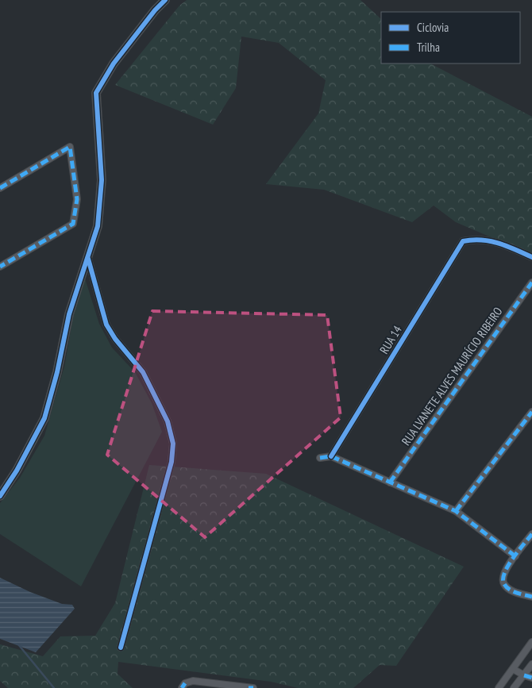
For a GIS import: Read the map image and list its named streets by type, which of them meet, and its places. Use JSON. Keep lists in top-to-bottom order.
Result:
{
  "streets": {
    "street": ["RUA 14", "RUA LVANETE ALVES MAURÍCIO RIBEIRO"]
  },
  "legend": ["Ciclovia", "Trilha"]
}
